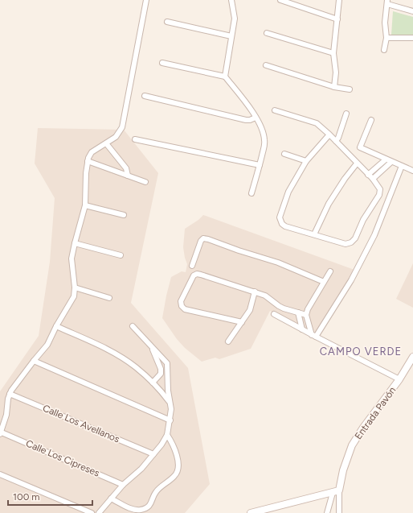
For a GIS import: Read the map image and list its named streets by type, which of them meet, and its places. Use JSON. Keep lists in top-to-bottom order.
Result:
{
  "streets": {
    "street": ["Entrada Pavón", "Calle Los Avellanos", "Calle Los Cipreses"]
  },
  "districts": ["CAMPO VERDE"],
  "scale_bar": "100 m"
}
